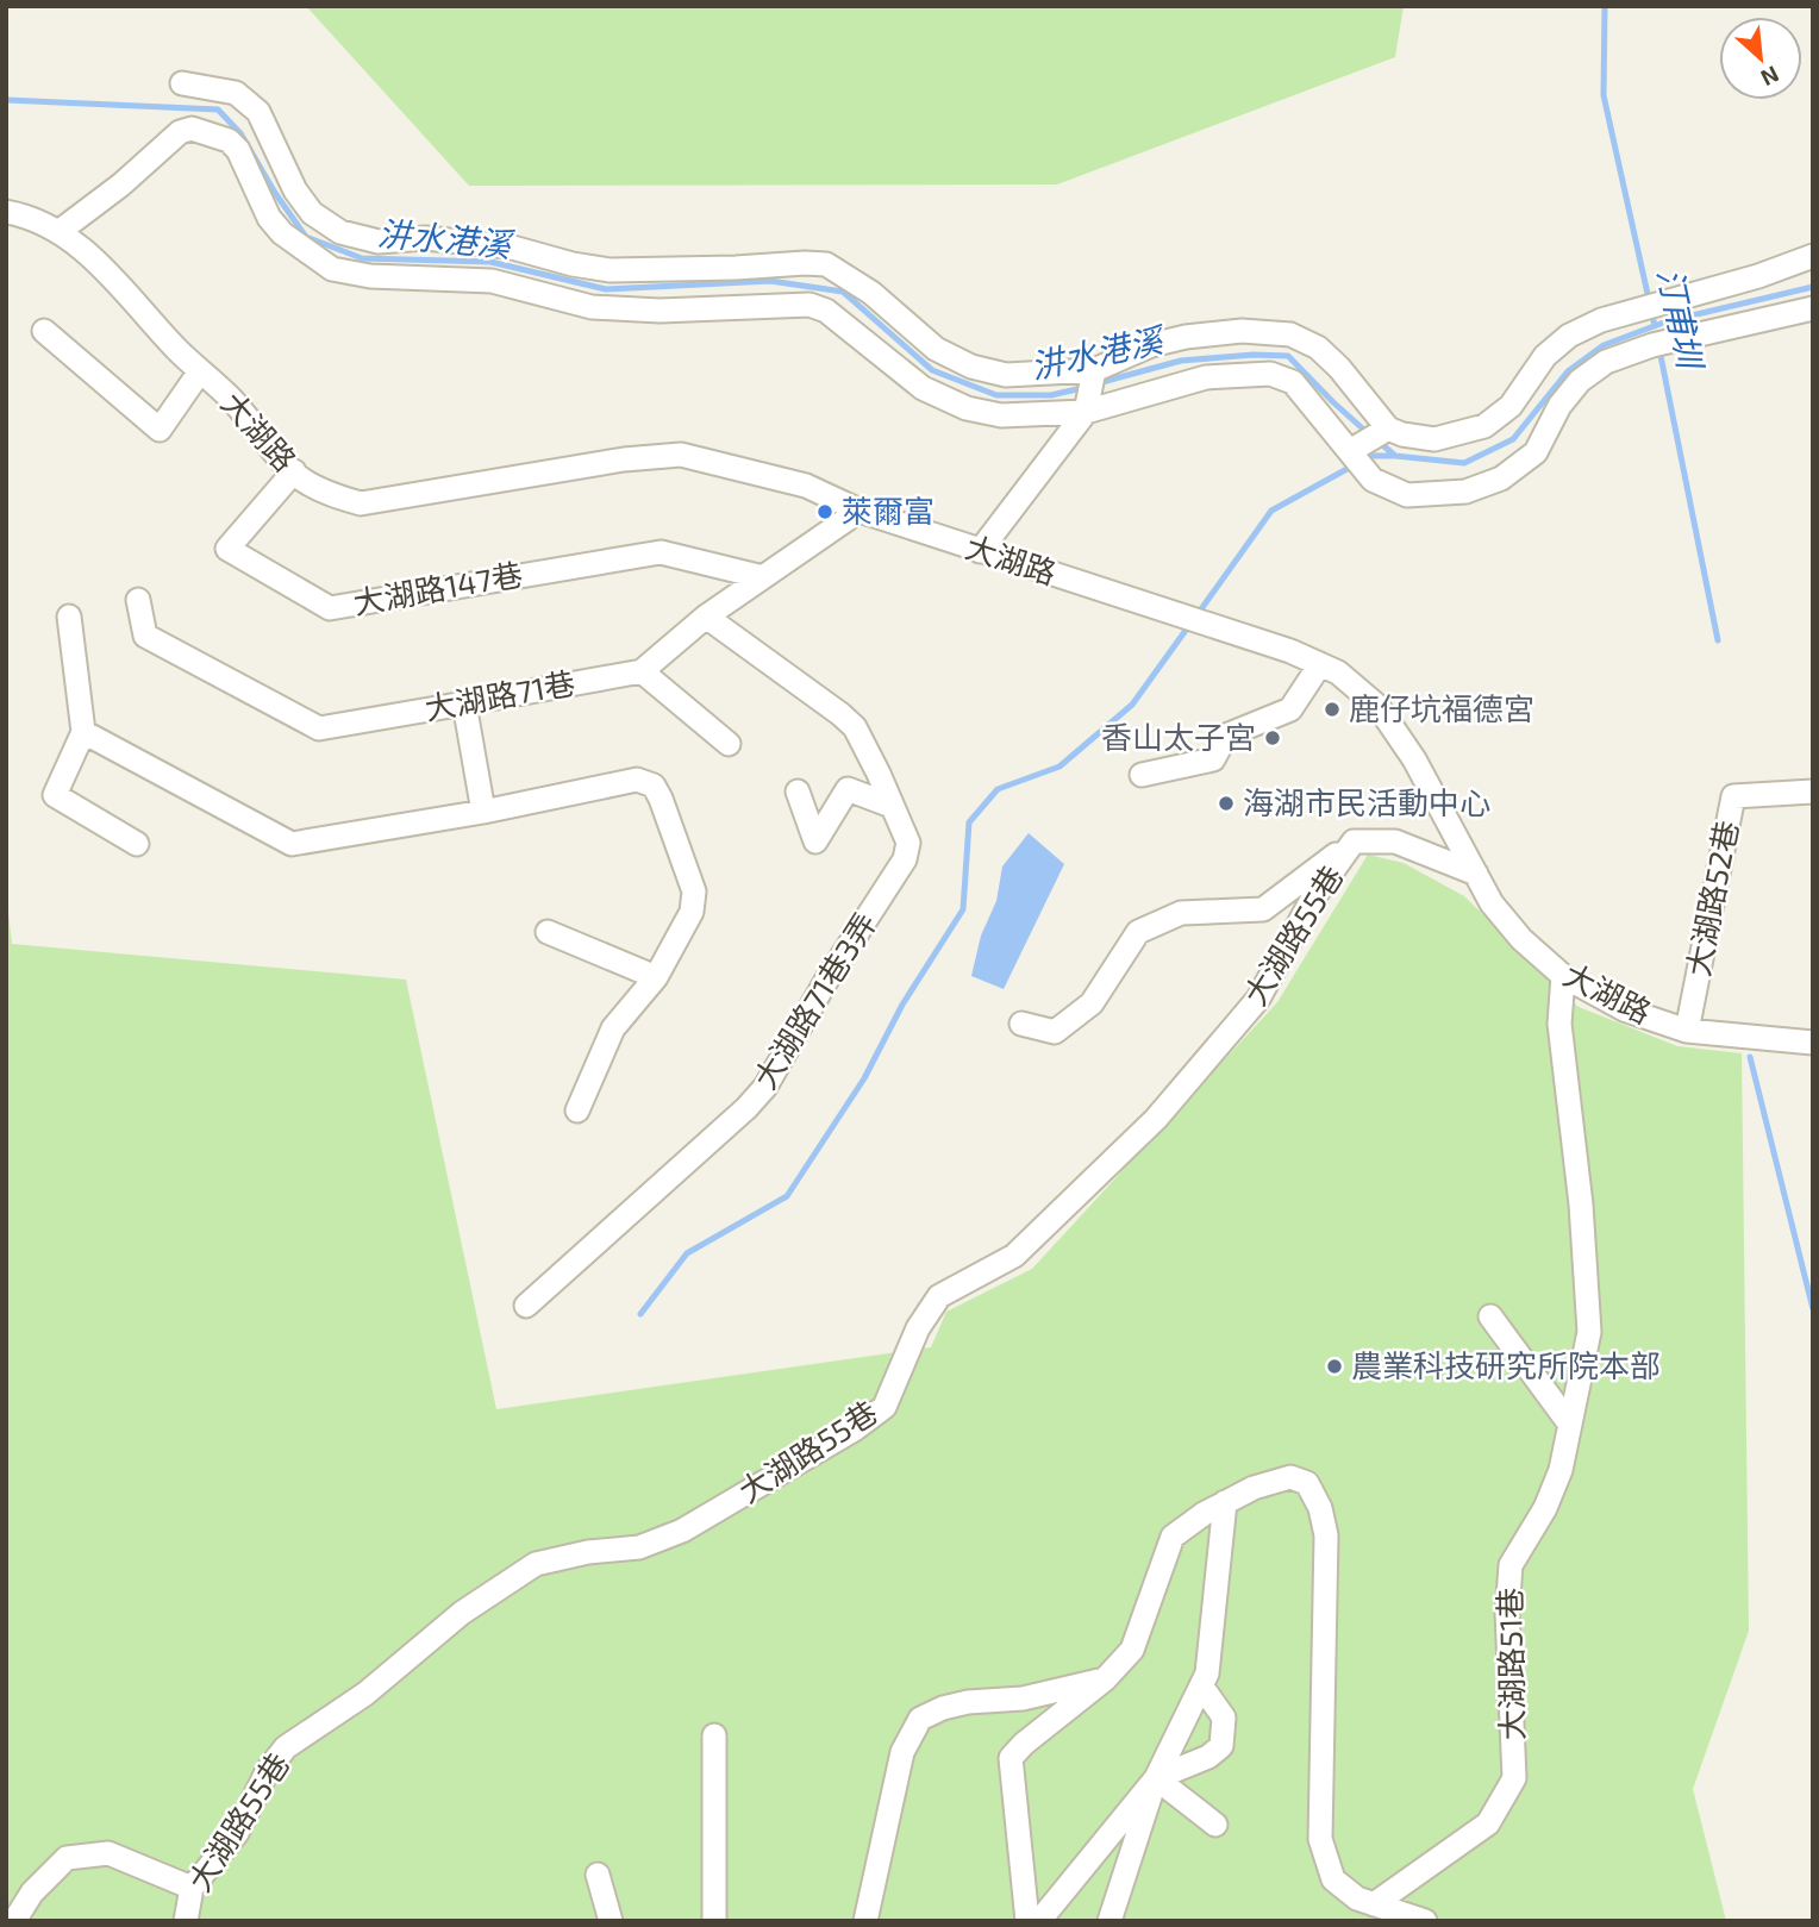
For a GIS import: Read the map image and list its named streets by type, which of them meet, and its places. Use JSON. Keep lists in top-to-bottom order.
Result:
{
  "streets": {
    "street": [
      "大湖路",
      "大湖路147巷",
      "大湖路71巷",
      "大湖路52巷",
      "大湖路55巷",
      "大湖路71巷3弄",
      "大湖路51巷"
    ]
  },
  "crossings": [
    ["大湖路", "大湖路147巷"],
    ["大湖路", "大湖路52巷"],
    ["大湖路", "大湖路55巷"],
    ["大湖路", "大湖路51巷"]
  ],
  "water": ["汫水港溪", "汀甫圳"],
  "places": [
    "萊爾富",
    "鹿仔坑福德宮",
    "香山太子宮",
    "海湖市民活動中心",
    "農業科技研究所院本部"
  ],
  "north": "bottom right"
}
